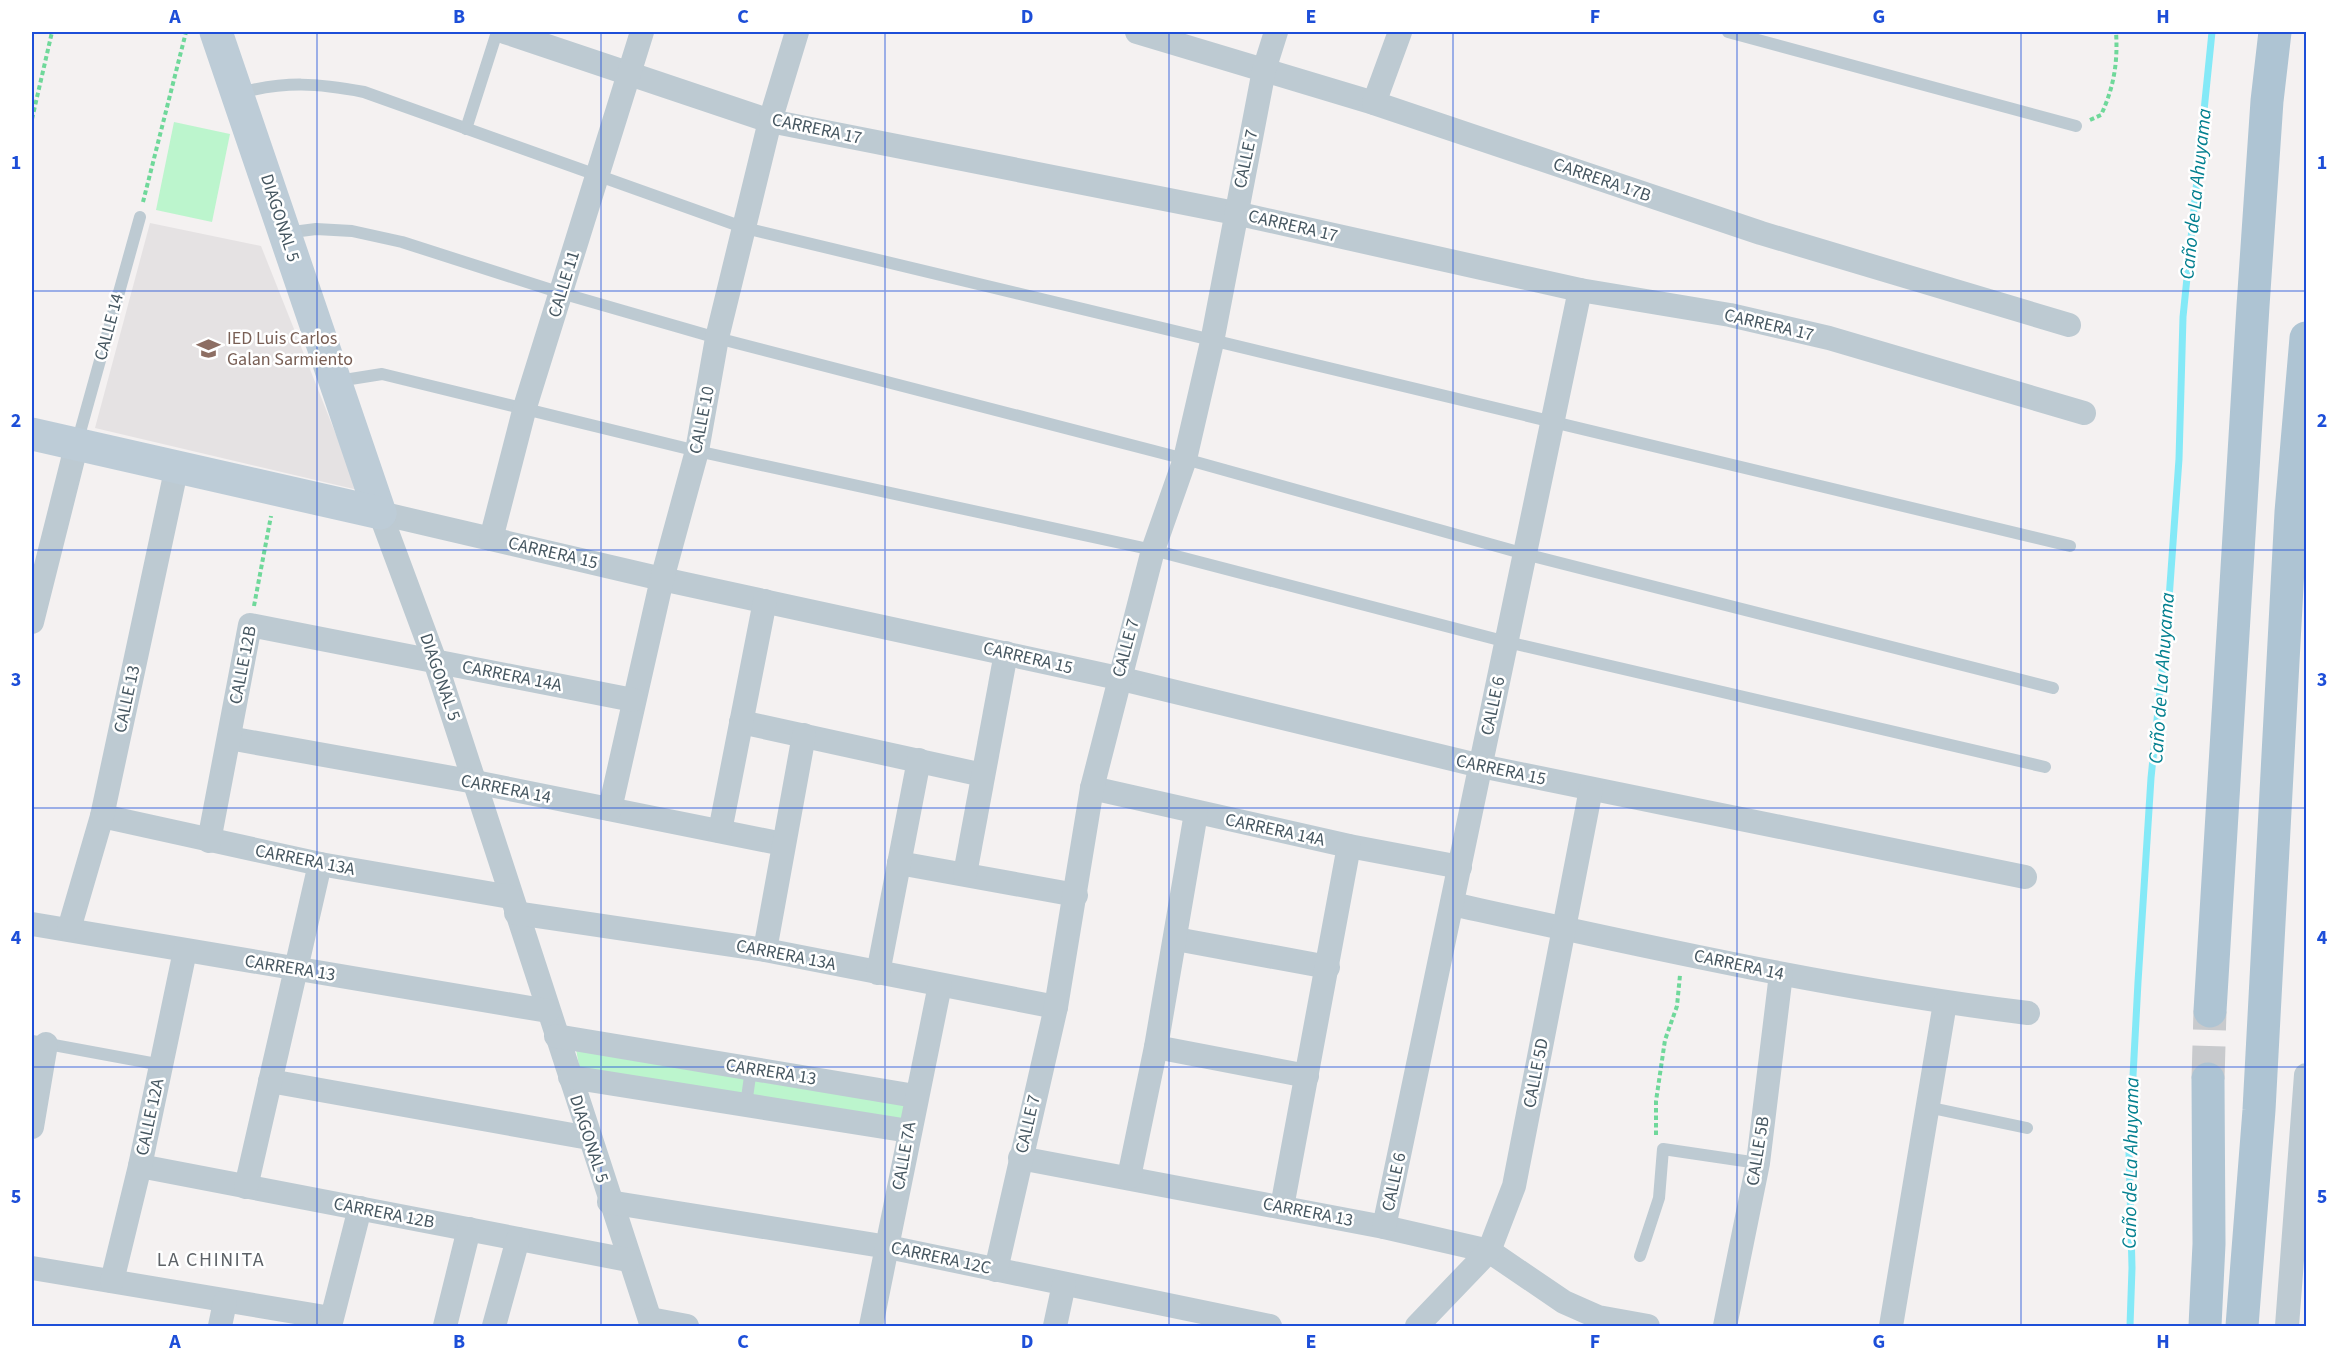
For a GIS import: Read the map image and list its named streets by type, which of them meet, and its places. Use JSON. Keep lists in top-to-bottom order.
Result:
{
  "streets": {
    "street": [
      "CARRERA 17",
      "CALLE 7",
      "CARRERA 17B",
      "DIAGONAL 5",
      "CALLE 11",
      "CALLE 14",
      "CALLE 10",
      "CARRERA 15",
      "CALLE 12B",
      "CARRERA 14A",
      "CALLE 13",
      "CALLE 6",
      "CARRERA 14",
      "CARRERA 13A",
      "CARRERA 13",
      "CALLE 5D",
      "CALLE 12A",
      "CALLE 5B",
      "CALLE 7A",
      "CARRERA 12B",
      "CARRERA 12C"
    ]
  },
  "crossings": [
    ["CARRERA 17", "CALLE 7"],
    ["CARRERA 17", "CALLE 11"],
    ["CARRERA 17", "CALLE 10"],
    ["CARRERA 17", "CALLE 6"],
    ["CALLE 7", "CARRERA 17B"],
    ["CALLE 7", "CARRERA 15"],
    ["CALLE 7", "CARRERA 14A"],
    ["CALLE 7", "CARRERA 13A"],
    ["CALLE 7", "CARRERA 13"],
    ["CALLE 7", "CARRERA 12C"],
    ["DIAGONAL 5", "CARRERA 15"],
    ["DIAGONAL 5", "CARRERA 14A"],
    ["DIAGONAL 5", "CARRERA 14"],
    ["DIAGONAL 5", "CARRERA 13A"],
    ["DIAGONAL 5", "CARRERA 13"],
    ["DIAGONAL 5", "CARRERA 12B"],
    ["DIAGONAL 5", "CARRERA 12C"],
    ["CALLE 11", "CARRERA 15"],
    ["CALLE 14", "CARRERA 15"],
    ["CALLE 10", "CARRERA 15"],
    ["CALLE 10", "CARRERA 14A"],
    ["CALLE 10", "CARRERA 14"],
    ["CARRERA 15", "CALLE 12B"],
    ["CARRERA 15", "CALLE 13"],
    ["CARRERA 15", "CALLE 6"],
    ["CARRERA 15", "CALLE 5D"],
    ["CALLE 12B", "CARRERA 14A"],
    ["CALLE 12B", "CARRERA 14"],
    ["CALLE 12B", "CARRERA 13A"],
    ["CARRERA 14A", "CALLE 6"],
    ["CALLE 13", "CARRERA 13A"],
    ["CALLE 13", "CARRERA 13"],
    ["CALLE 6", "CARRERA 14"],
    ["CALLE 6", "CARRERA 13"],
    ["CARRERA 14", "CALLE 5D"],
    ["CARRERA 14", "CALLE 5B"],
    ["CARRERA 13A", "CALLE 7A"],
    ["CARRERA 13", "CALLE 5D"],
    ["CARRERA 13", "CALLE 12A"],
    ["CARRERA 13", "CALLE 7A"],
    ["CALLE 12A", "CARRERA 12B"],
    ["CALLE 7A", "CARRERA 12C"]
  ],
  "districts": ["LA CHINITA"],
  "water": ["Caño de La Ahuyama"],
  "places": {
    "school or university": ["IED Luis Carlos Galan Sarmiento"]
  },
  "grid": {
    "columns": [
      "A",
      "B",
      "C",
      "D",
      "E",
      "F",
      "G",
      "H"
    ],
    "rows": [
      "1",
      "2",
      "3",
      "4",
      "5"
    ]
  }
}
